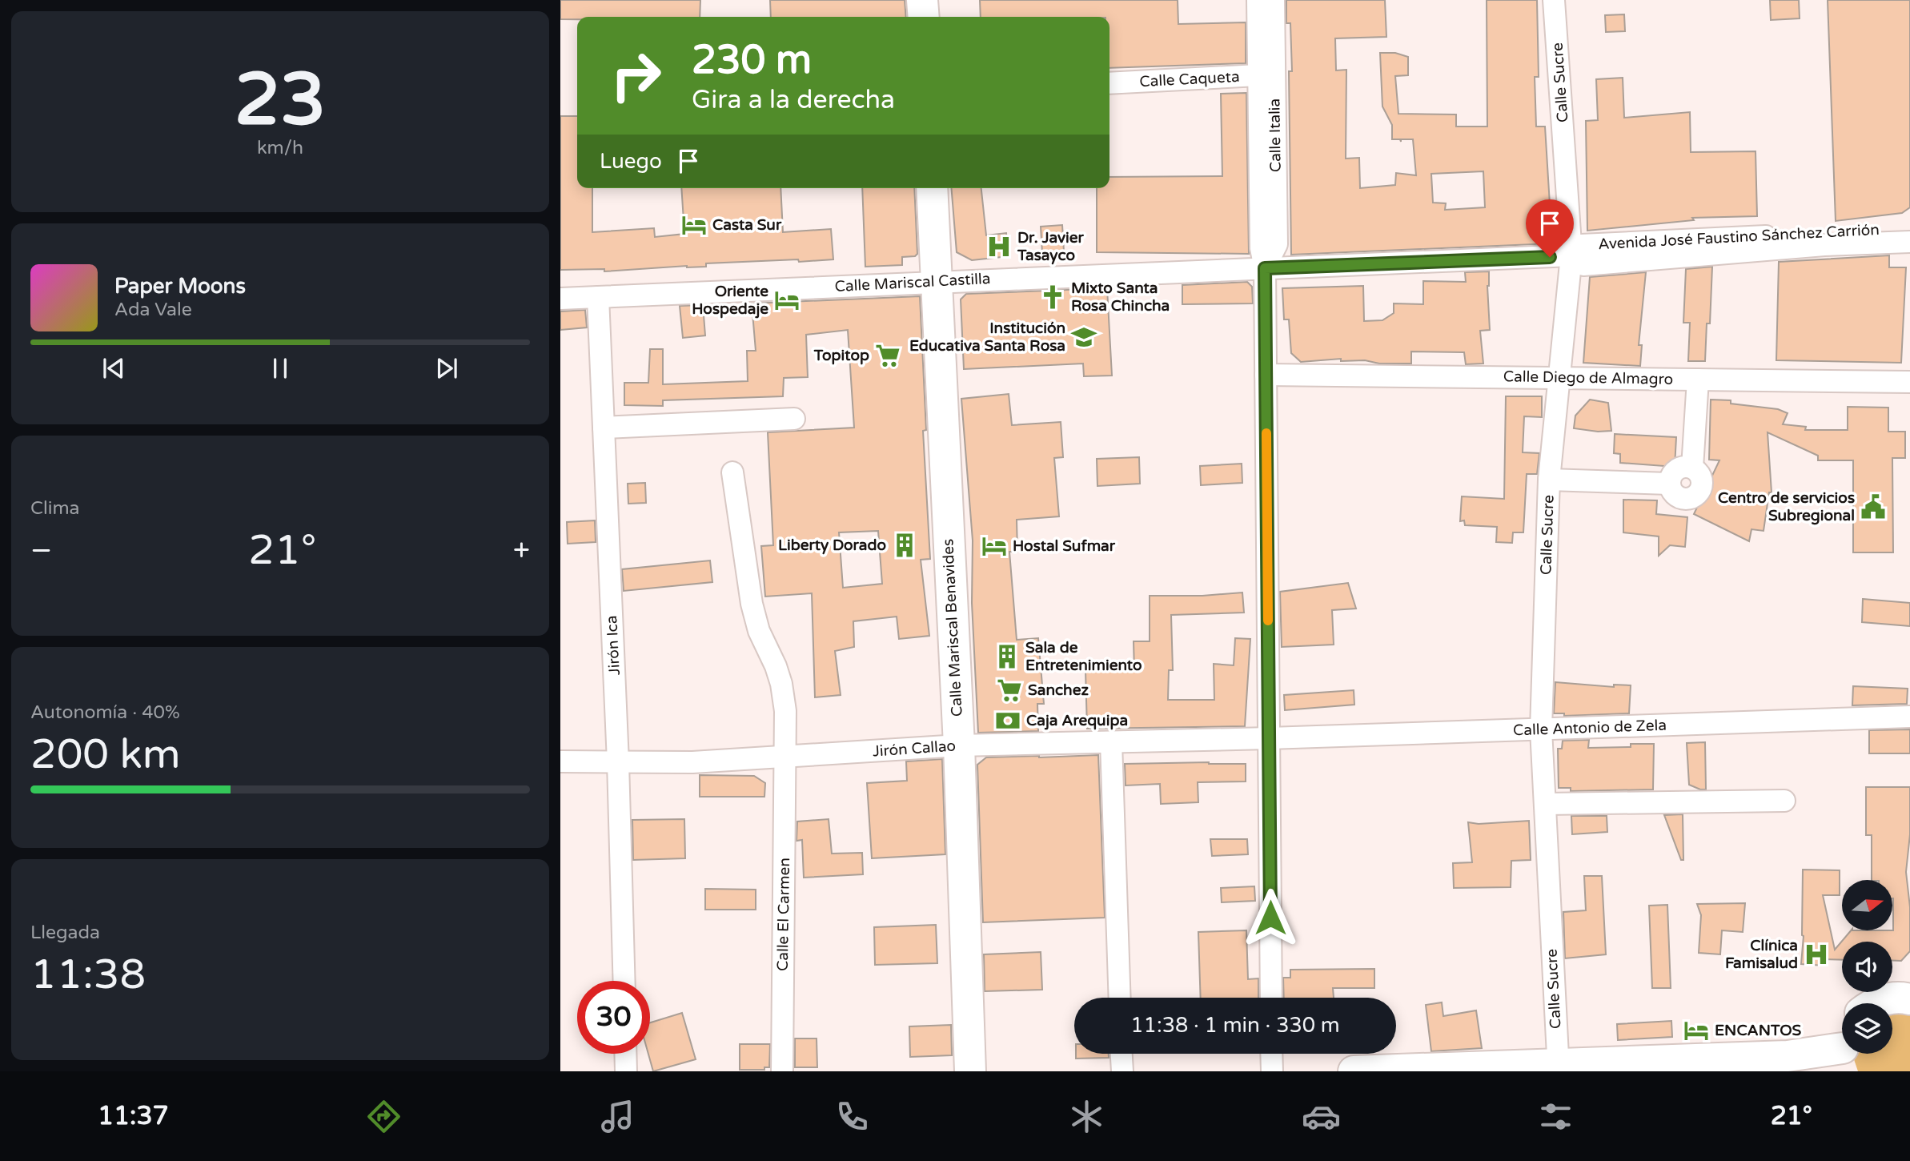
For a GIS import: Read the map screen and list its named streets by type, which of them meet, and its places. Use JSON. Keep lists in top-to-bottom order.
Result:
{
  "streets": {
    "main road": ["Calle Mariscal Benavides"],
    "street": [
      "Calle Caqueta",
      "Calle Sucre",
      "Calle Italia",
      "Avenida José Faustino Sánchez Carrión",
      "Calle Mariscal Castilla",
      "Calle Diego de Almagro",
      "Jirón Ica",
      "Calle Antonio de Zela",
      "Jirón Callao",
      "Calle El Carmen"
    ]
  },
  "crossings": [
    ["Calle Caqueta", "Calle Italia"],
    ["Calle Sucre", "Avenida José Faustino Sánchez Carrión"],
    ["Calle Sucre", "Calle Diego de Almagro"],
    ["Calle Sucre", "Calle Antonio de Zela"],
    ["Calle Italia", "Avenida José Faustino Sánchez Carrión"],
    ["Calle Italia", "Calle Mariscal Castilla"],
    ["Calle Italia", "Calle Diego de Almagro"],
    ["Calle Italia", "Calle Antonio de Zela"],
    ["Calle Italia", "Jirón Callao"],
    ["Avenida José Faustino Sánchez Carrión", "Calle Mariscal Castilla"],
    ["Calle Mariscal Castilla", "Calle Mariscal Benavides"],
    ["Calle Mariscal Castilla", "Jirón Ica"],
    ["Calle Mariscal Benavides", "Jirón Callao"],
    ["Jirón Ica", "Jirón Callao"],
    ["Calle Antonio de Zela", "Jirón Callao"],
    ["Jirón Callao", "Calle El Carmen"]
  ],
  "places": {
    "hotel": [
      "Casta Sur",
      "Oriente Hospedaje",
      "Hostal Sufmar",
      "ENCANTOS"
    ],
    "hospital": ["Dr. Javier Tasayco", "Clínica Famisalud"],
    "church": ["Mixto Santa Rosa Chincha"],
    "school or university": ["Institución Educativa Santa Rosa"],
    "supermarket": ["Topitop", "Sanchez"],
    "public building": ["Centro de servicios Subregional"],
    "building": ["Liberty Dorado", "Sala de Entretenimiento"],
    "bank": ["Caja Arequipa"]
  },
  "north": "right",
  "page": {
    "tile": [
      ["23", "km/h"],
      "Clima",
      ["Autonomía · 40%", "200 km"],
      ["Llegada", "11:38"]
    ],
    "turn": ["230 m", "Gira a la derecha"],
    "then": "Luego",
    "song": ["Paper Moons", "Ada Vale"],
    "heat": ["−", "21°", "+"],
    "limit": "30",
    "trip": "11:38 · 1 min · 330 m",
    "tabs": ["11:37", "21°"]
  }
}
